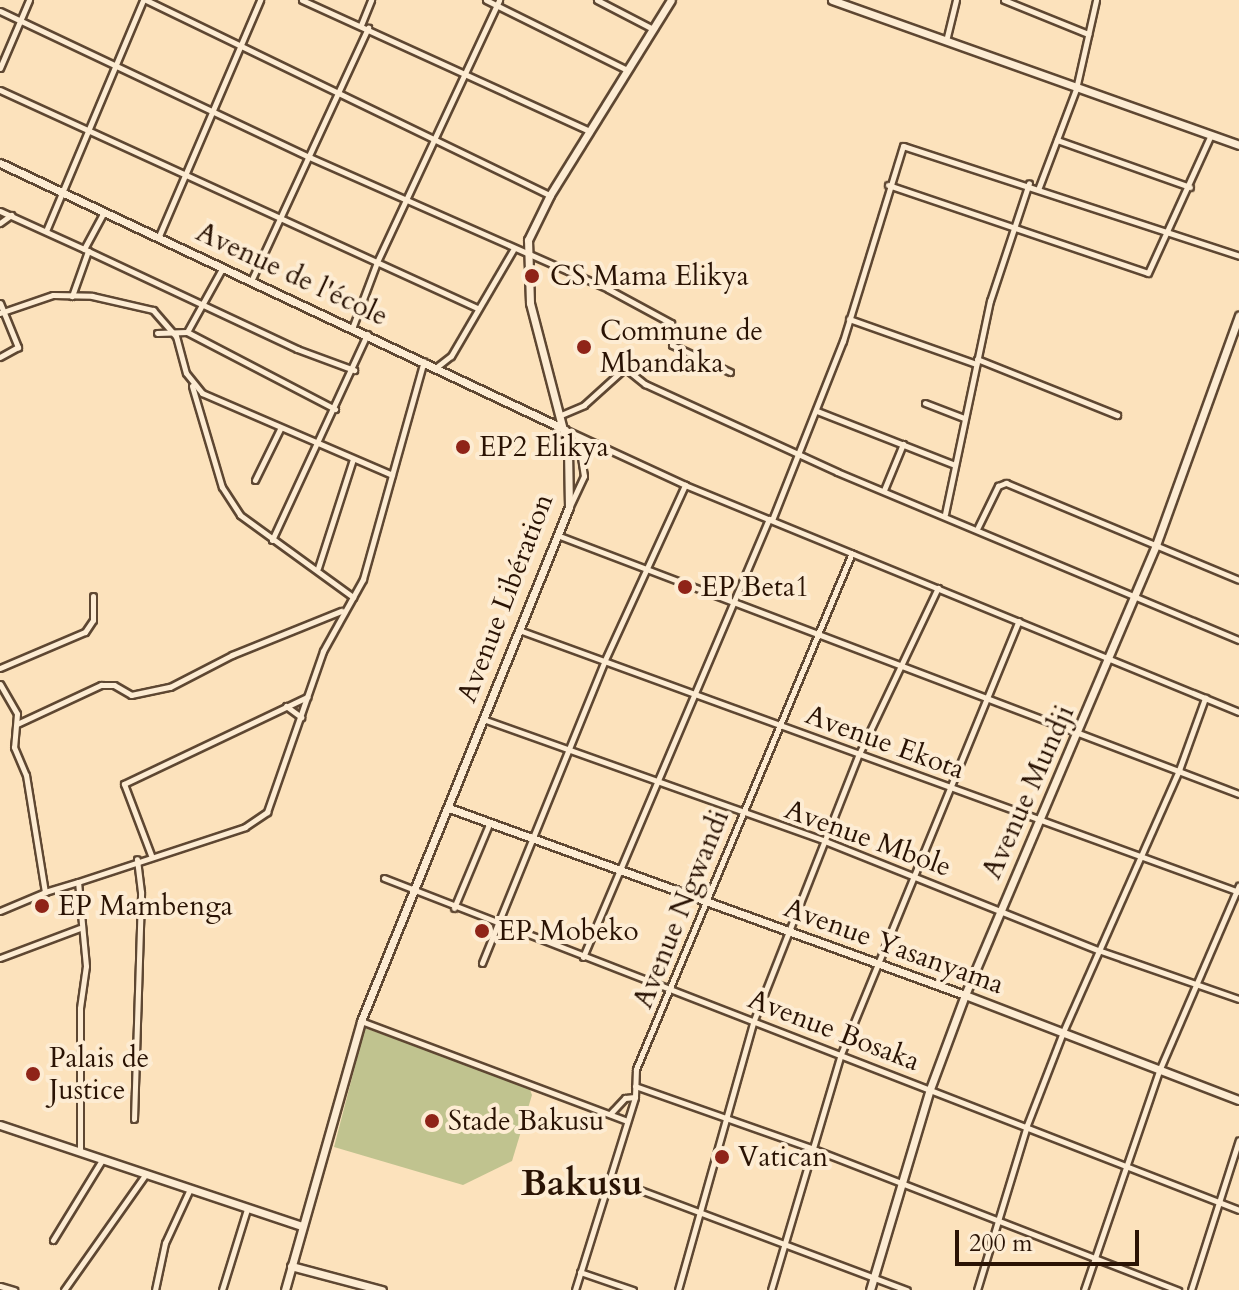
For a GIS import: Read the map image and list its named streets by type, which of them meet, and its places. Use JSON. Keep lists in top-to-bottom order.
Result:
{
  "streets": {
    "street": [
      "Avenue de l'école",
      "Avenue Libération",
      "Avenue Ekota",
      "Avenue Mundji",
      "Avenue Mbole",
      "Avenue Ngwandi",
      "Avenue Yasanyama",
      "Avenue Bosaka"
    ]
  },
  "crossings": [
    ["Avenue de l'école", "Avenue Libération"],
    ["Avenue Libération", "Avenue Ekota"],
    ["Avenue Libération", "Avenue Mbole"],
    ["Avenue Libération", "Avenue Yasanyama"],
    ["Avenue Libération", "Avenue Bosaka"],
    ["Avenue Ekota", "Avenue Mundji"],
    ["Avenue Ekota", "Avenue Ngwandi"],
    ["Avenue Mundji", "Avenue Mbole"],
    ["Avenue Mundji", "Avenue Yasanyama"],
    ["Avenue Mundji", "Avenue Bosaka"],
    ["Avenue Mbole", "Avenue Ngwandi"],
    ["Avenue Ngwandi", "Avenue Yasanyama"],
    ["Avenue Ngwandi", "Avenue Bosaka"]
  ],
  "districts": ["Bakusu"],
  "places": [
    "CS Mama Elikya",
    "Commune de Mbandaka",
    "EP2 Elikya",
    "EP Beta1",
    "EP Mambenga",
    "EP Mobeko",
    "Palais de Justice",
    "Stade Bakusu",
    "Vatican"
  ],
  "scale_bar": "200 m"
}
